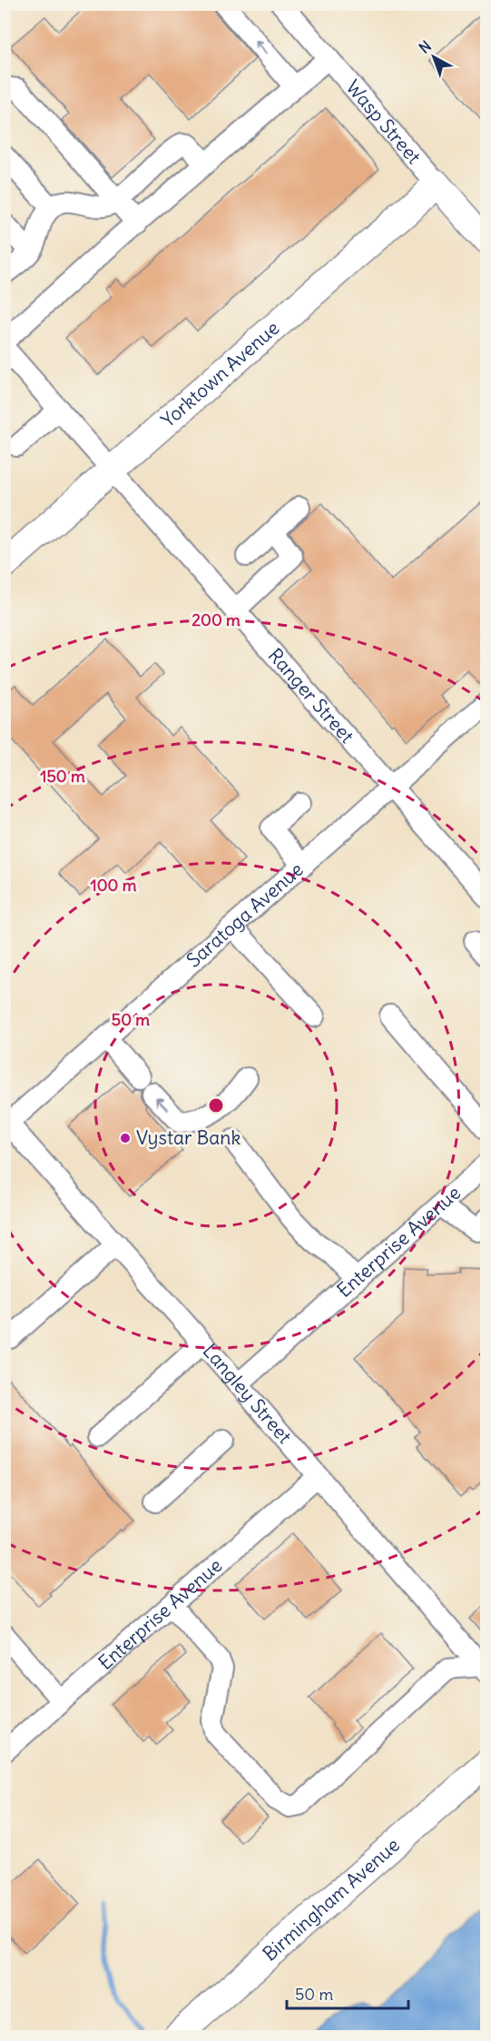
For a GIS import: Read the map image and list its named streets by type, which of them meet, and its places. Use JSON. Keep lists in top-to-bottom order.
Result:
{
  "streets": {
    "main road": ["Wasp Street", "Yorktown Avenue", "Birmingham Avenue"],
    "street": [
      "Ranger Street",
      "Saratoga Avenue",
      "Enterprise Avenue",
      "Langley Street"
    ]
  },
  "crossings": [
    ["Wasp Street", "Yorktown Avenue"],
    ["Yorktown Avenue", "Ranger Street"],
    ["Ranger Street", "Saratoga Avenue"],
    ["Saratoga Avenue", "Langley Street"],
    ["Enterprise Avenue", "Langley Street"]
  ],
  "places": ["Vystar Bank"],
  "scale_bar": "50 m",
  "north": "top left",
  "rings": [
    "200 m",
    "150 m",
    "100 m",
    "50 m"
  ]
}
